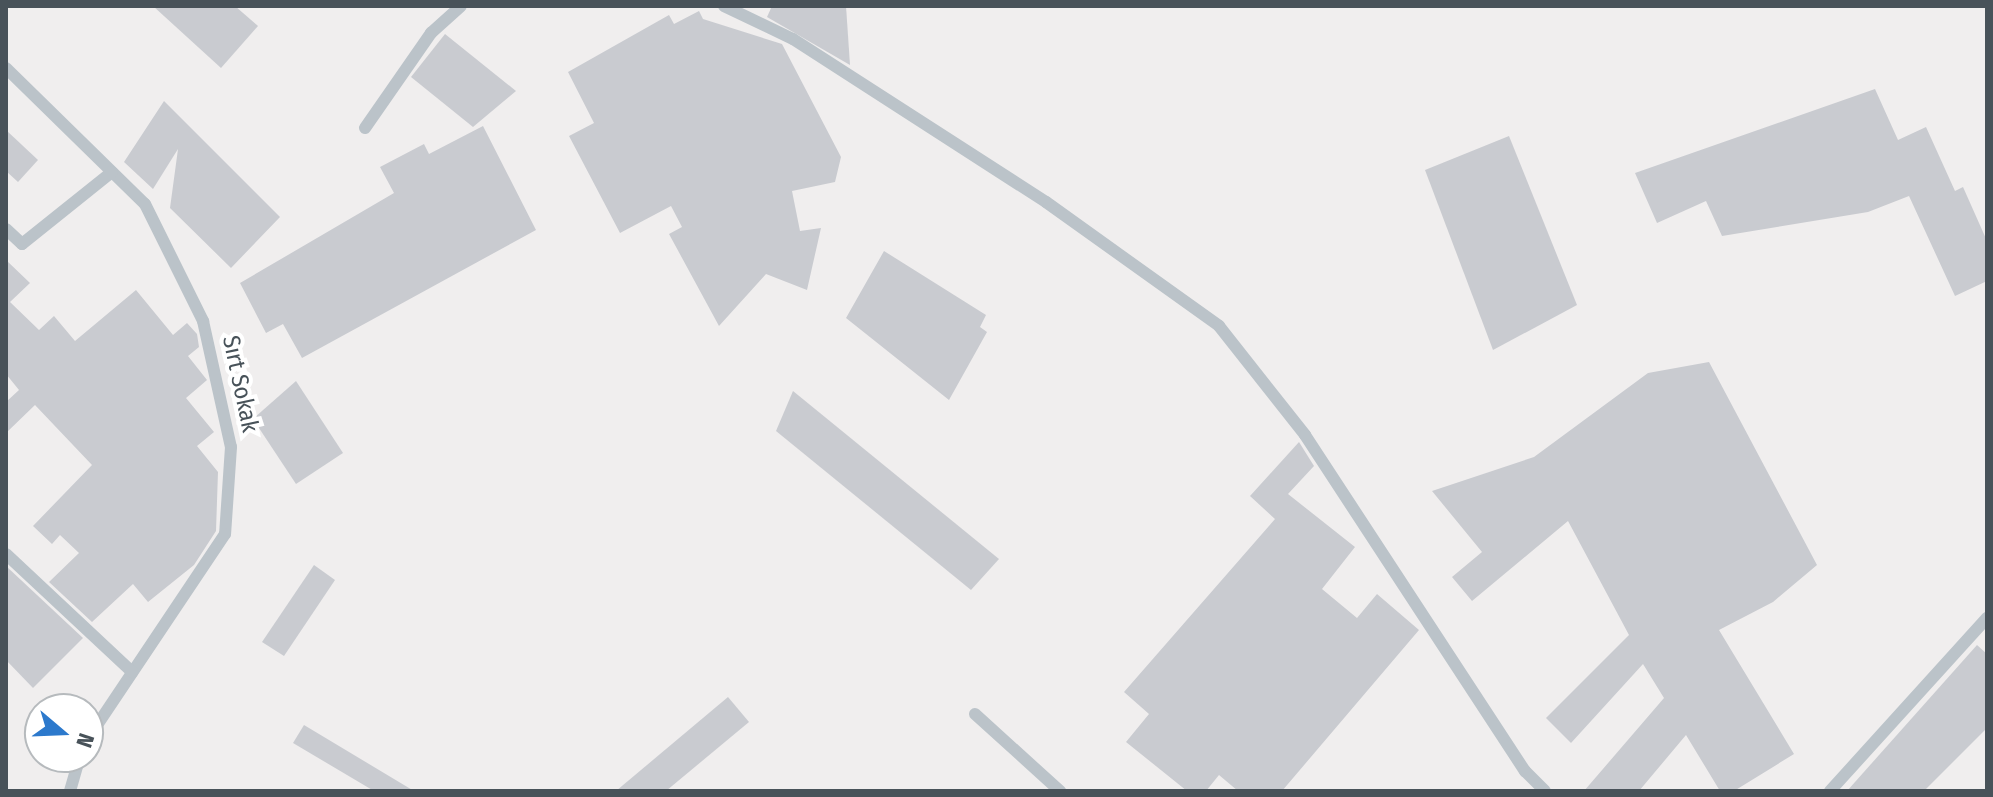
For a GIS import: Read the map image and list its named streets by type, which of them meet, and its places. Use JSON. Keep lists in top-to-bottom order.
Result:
{
  "streets": {
    "street": ["Sırt Sokak"]
  },
  "north": "right"
}
